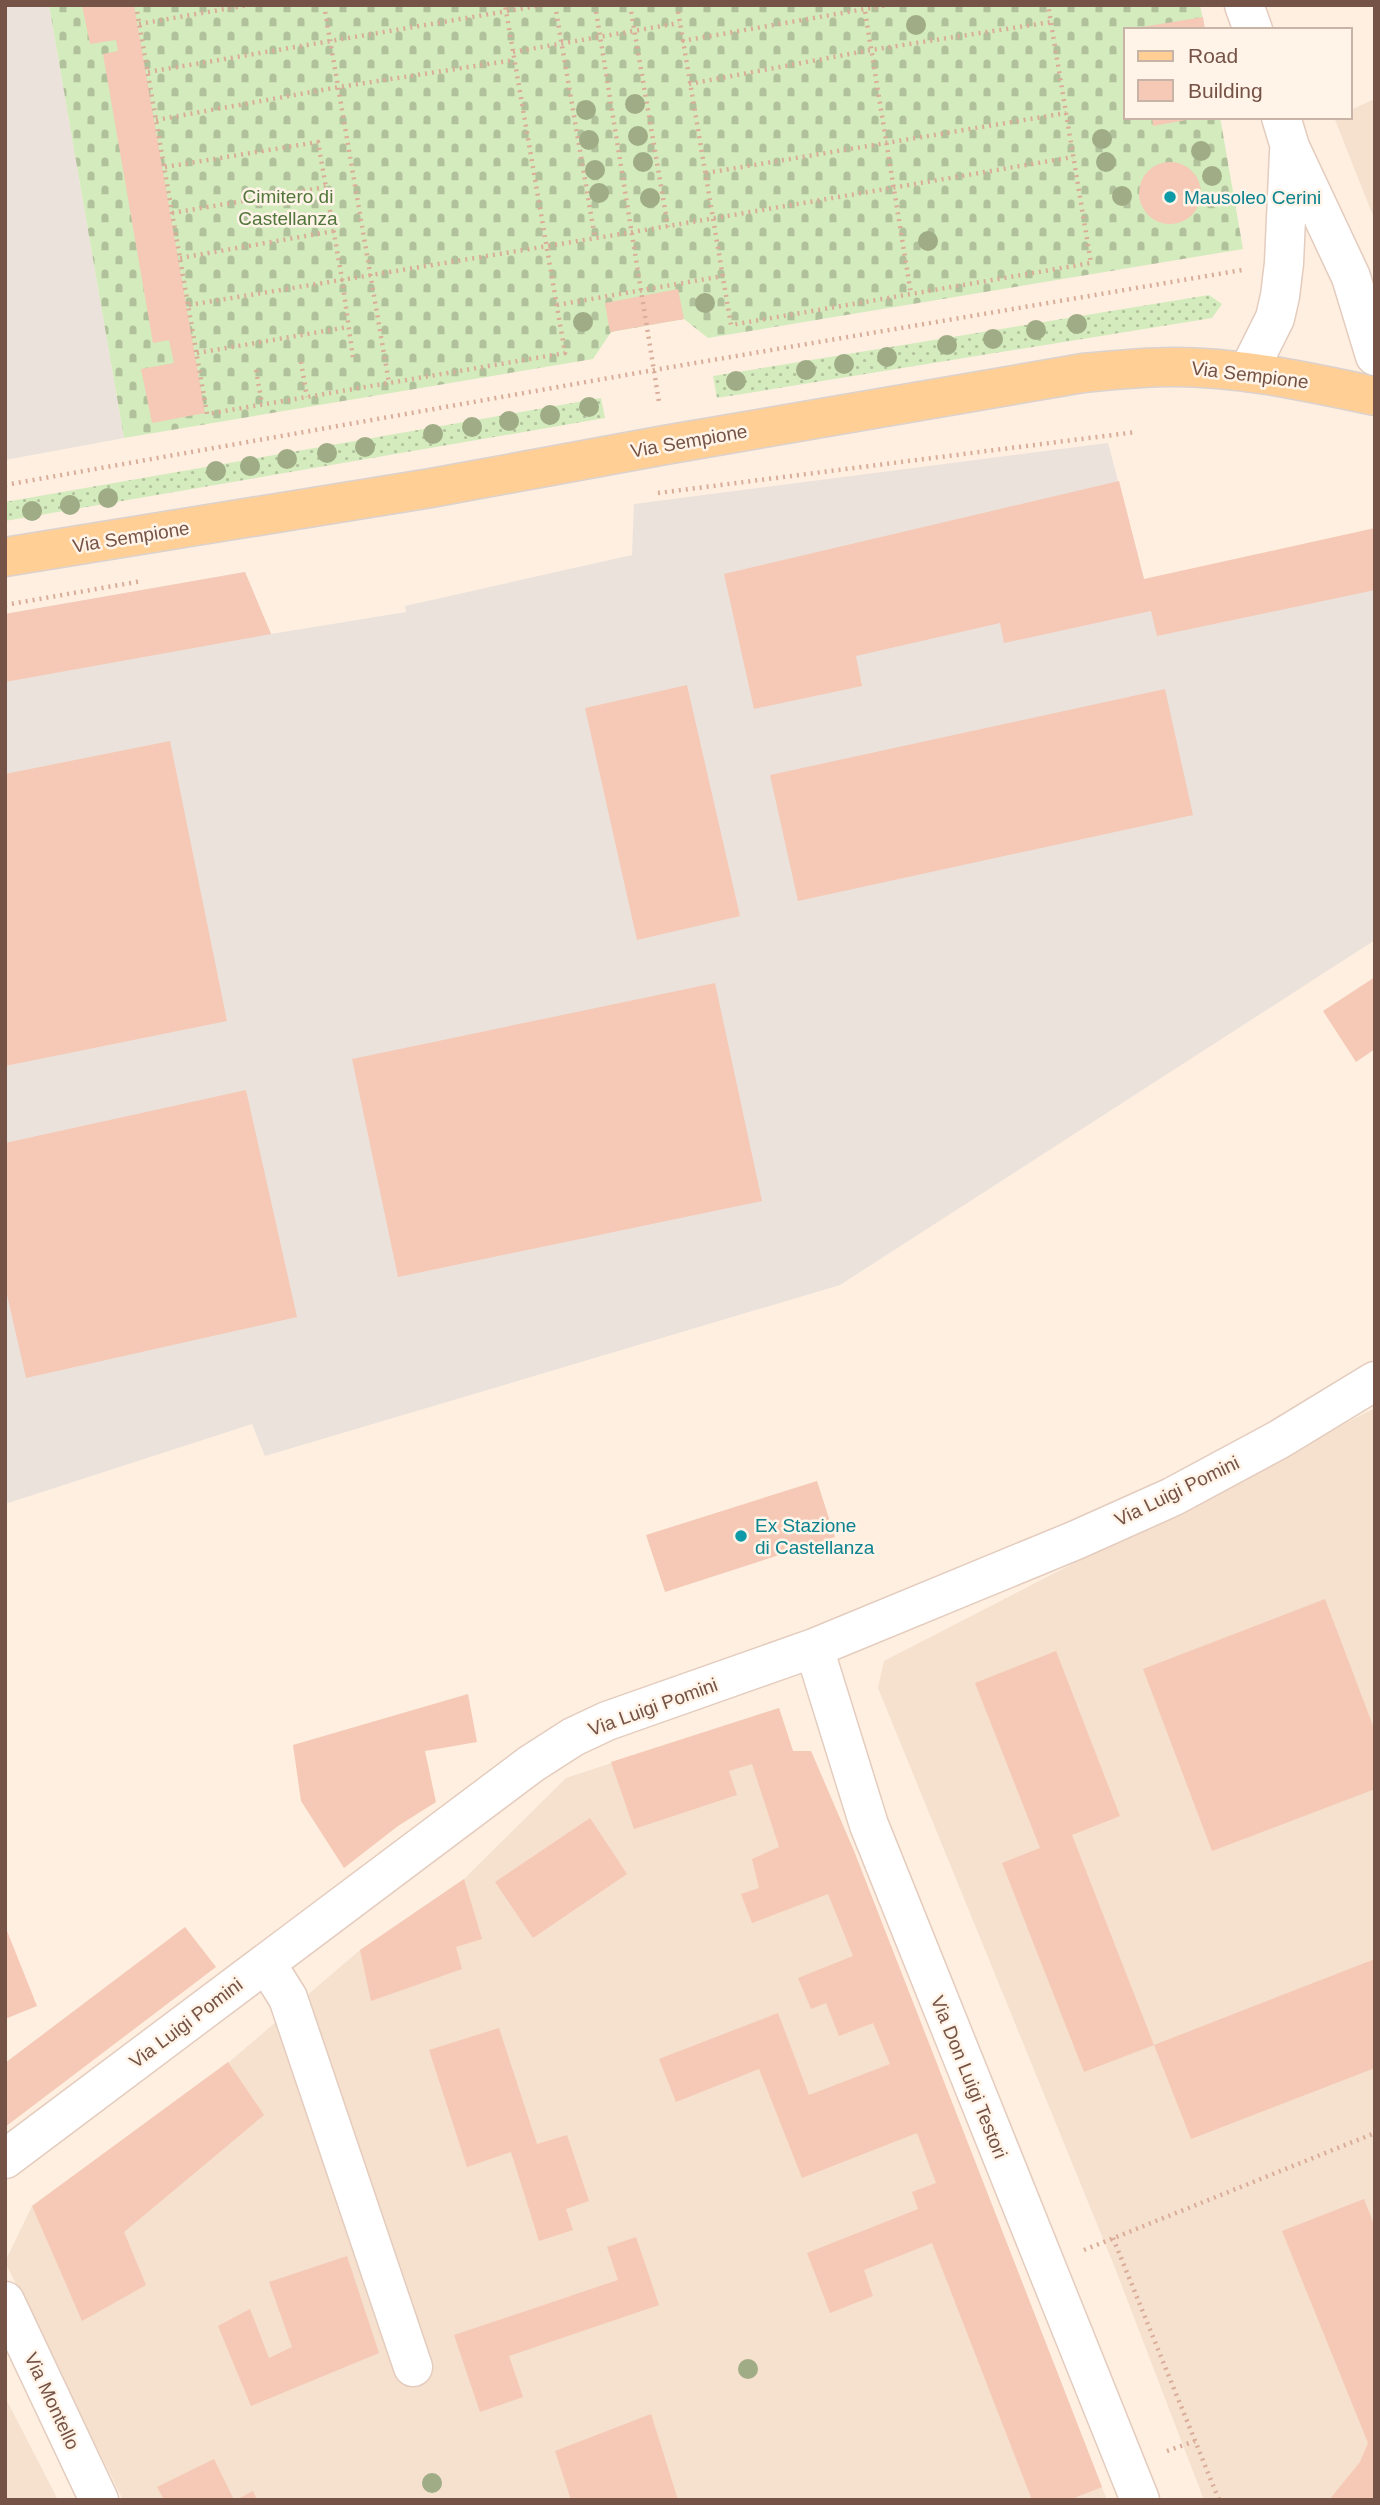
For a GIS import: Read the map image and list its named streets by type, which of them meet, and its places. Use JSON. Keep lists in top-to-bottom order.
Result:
{
  "streets": {
    "main road": ["Via Sempione"],
    "street": ["Via Luigi Pomini", "Via Don Luigi Testori", "Via Montello"]
  },
  "crossings": [
    ["Via Luigi Pomini", "Via Don Luigi Testori"]
  ],
  "parks": ["Cimitero di Castellanza"],
  "places": ["Mausoleo Cerini", "Ex Stazione di Castellanza"],
  "legend": ["Road", "Building"]
}
